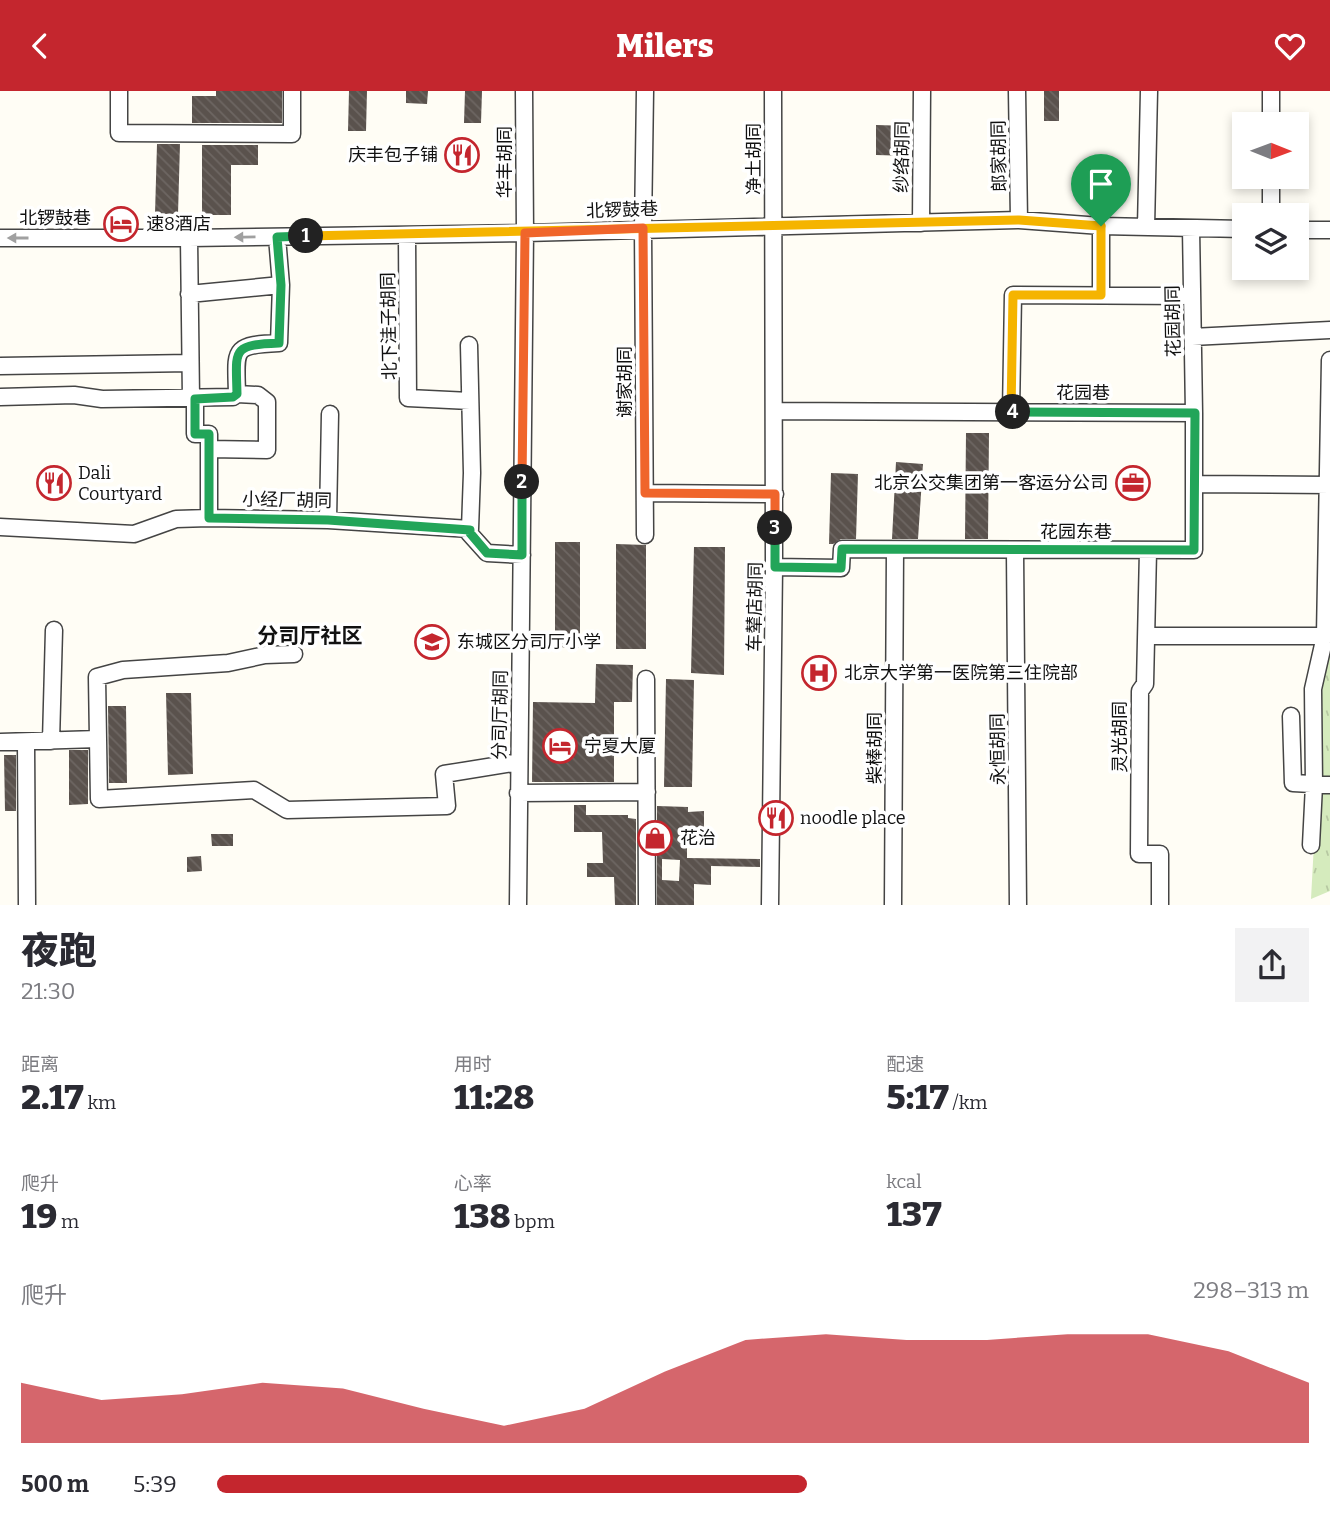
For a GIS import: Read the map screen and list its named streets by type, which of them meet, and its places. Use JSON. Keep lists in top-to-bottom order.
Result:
{
  "streets": {
    "street": [
      "郎家胡同",
      "纱络胡同",
      "净土胡同",
      "华丰胡同",
      "北锣鼓巷",
      "花园胡同",
      "北下洼子胡同",
      "谢家胡同",
      "花园巷",
      "小经厂胡同",
      "花园东巷",
      "车辇店胡同",
      "分司厅胡同",
      "灵光胡同",
      "柴棒胡同",
      "永恒胡同"
    ]
  },
  "crossings": [
    ["郎家胡同", "北锣鼓巷"],
    ["纱络胡同", "北锣鼓巷"],
    ["净土胡同", "北锣鼓巷"],
    ["净土胡同", "车辇店胡同"],
    ["华丰胡同", "北锣鼓巷"],
    ["华丰胡同", "分司厅胡同"],
    ["北锣鼓巷", "花园胡同"],
    ["北锣鼓巷", "北下洼子胡同"],
    ["北锣鼓巷", "谢家胡同"],
    ["北锣鼓巷", "车辇店胡同"],
    ["北锣鼓巷", "分司厅胡同"],
    ["花园胡同", "花园巷"],
    ["花园巷", "车辇店胡同"],
    ["花园东巷", "车辇店胡同"],
    ["花园东巷", "灵光胡同"],
    ["花园东巷", "柴棒胡同"],
    ["花园东巷", "永恒胡同"]
  ],
  "districts": ["分司厅社区"],
  "places": {
    "restaurant": ["庆丰包子铺", "Dali Courtyard", "noodle place"],
    "hotel": ["速8酒店", "宁夏大厦"],
    "office": ["北京公交集团第一客运分公司"],
    "school or university": ["东城区分司厅小学"],
    "hospital": ["北京大学第一医院第三住院部"],
    "shop": ["花治"]
  },
  "north": "right",
  "page": {
    "header": "Milers",
    "pins": [
      "1",
      "4",
      "2",
      "3"
    ],
    "heading": ["夜跑", "21:30"],
    "stats": [
      ["距离", "2.17 km"],
      ["用时", "11:28"],
      ["配速", "5:17 /km"],
      ["爬升", "19 m"],
      ["心率", "138 bpm"],
      ["kcal", "137"]
    ],
    "chart": ["爬升", "298–313 m"],
    "list": [
      {
        "name": "500 m",
        "note": "5:39"
      }
    ]
  }
}
